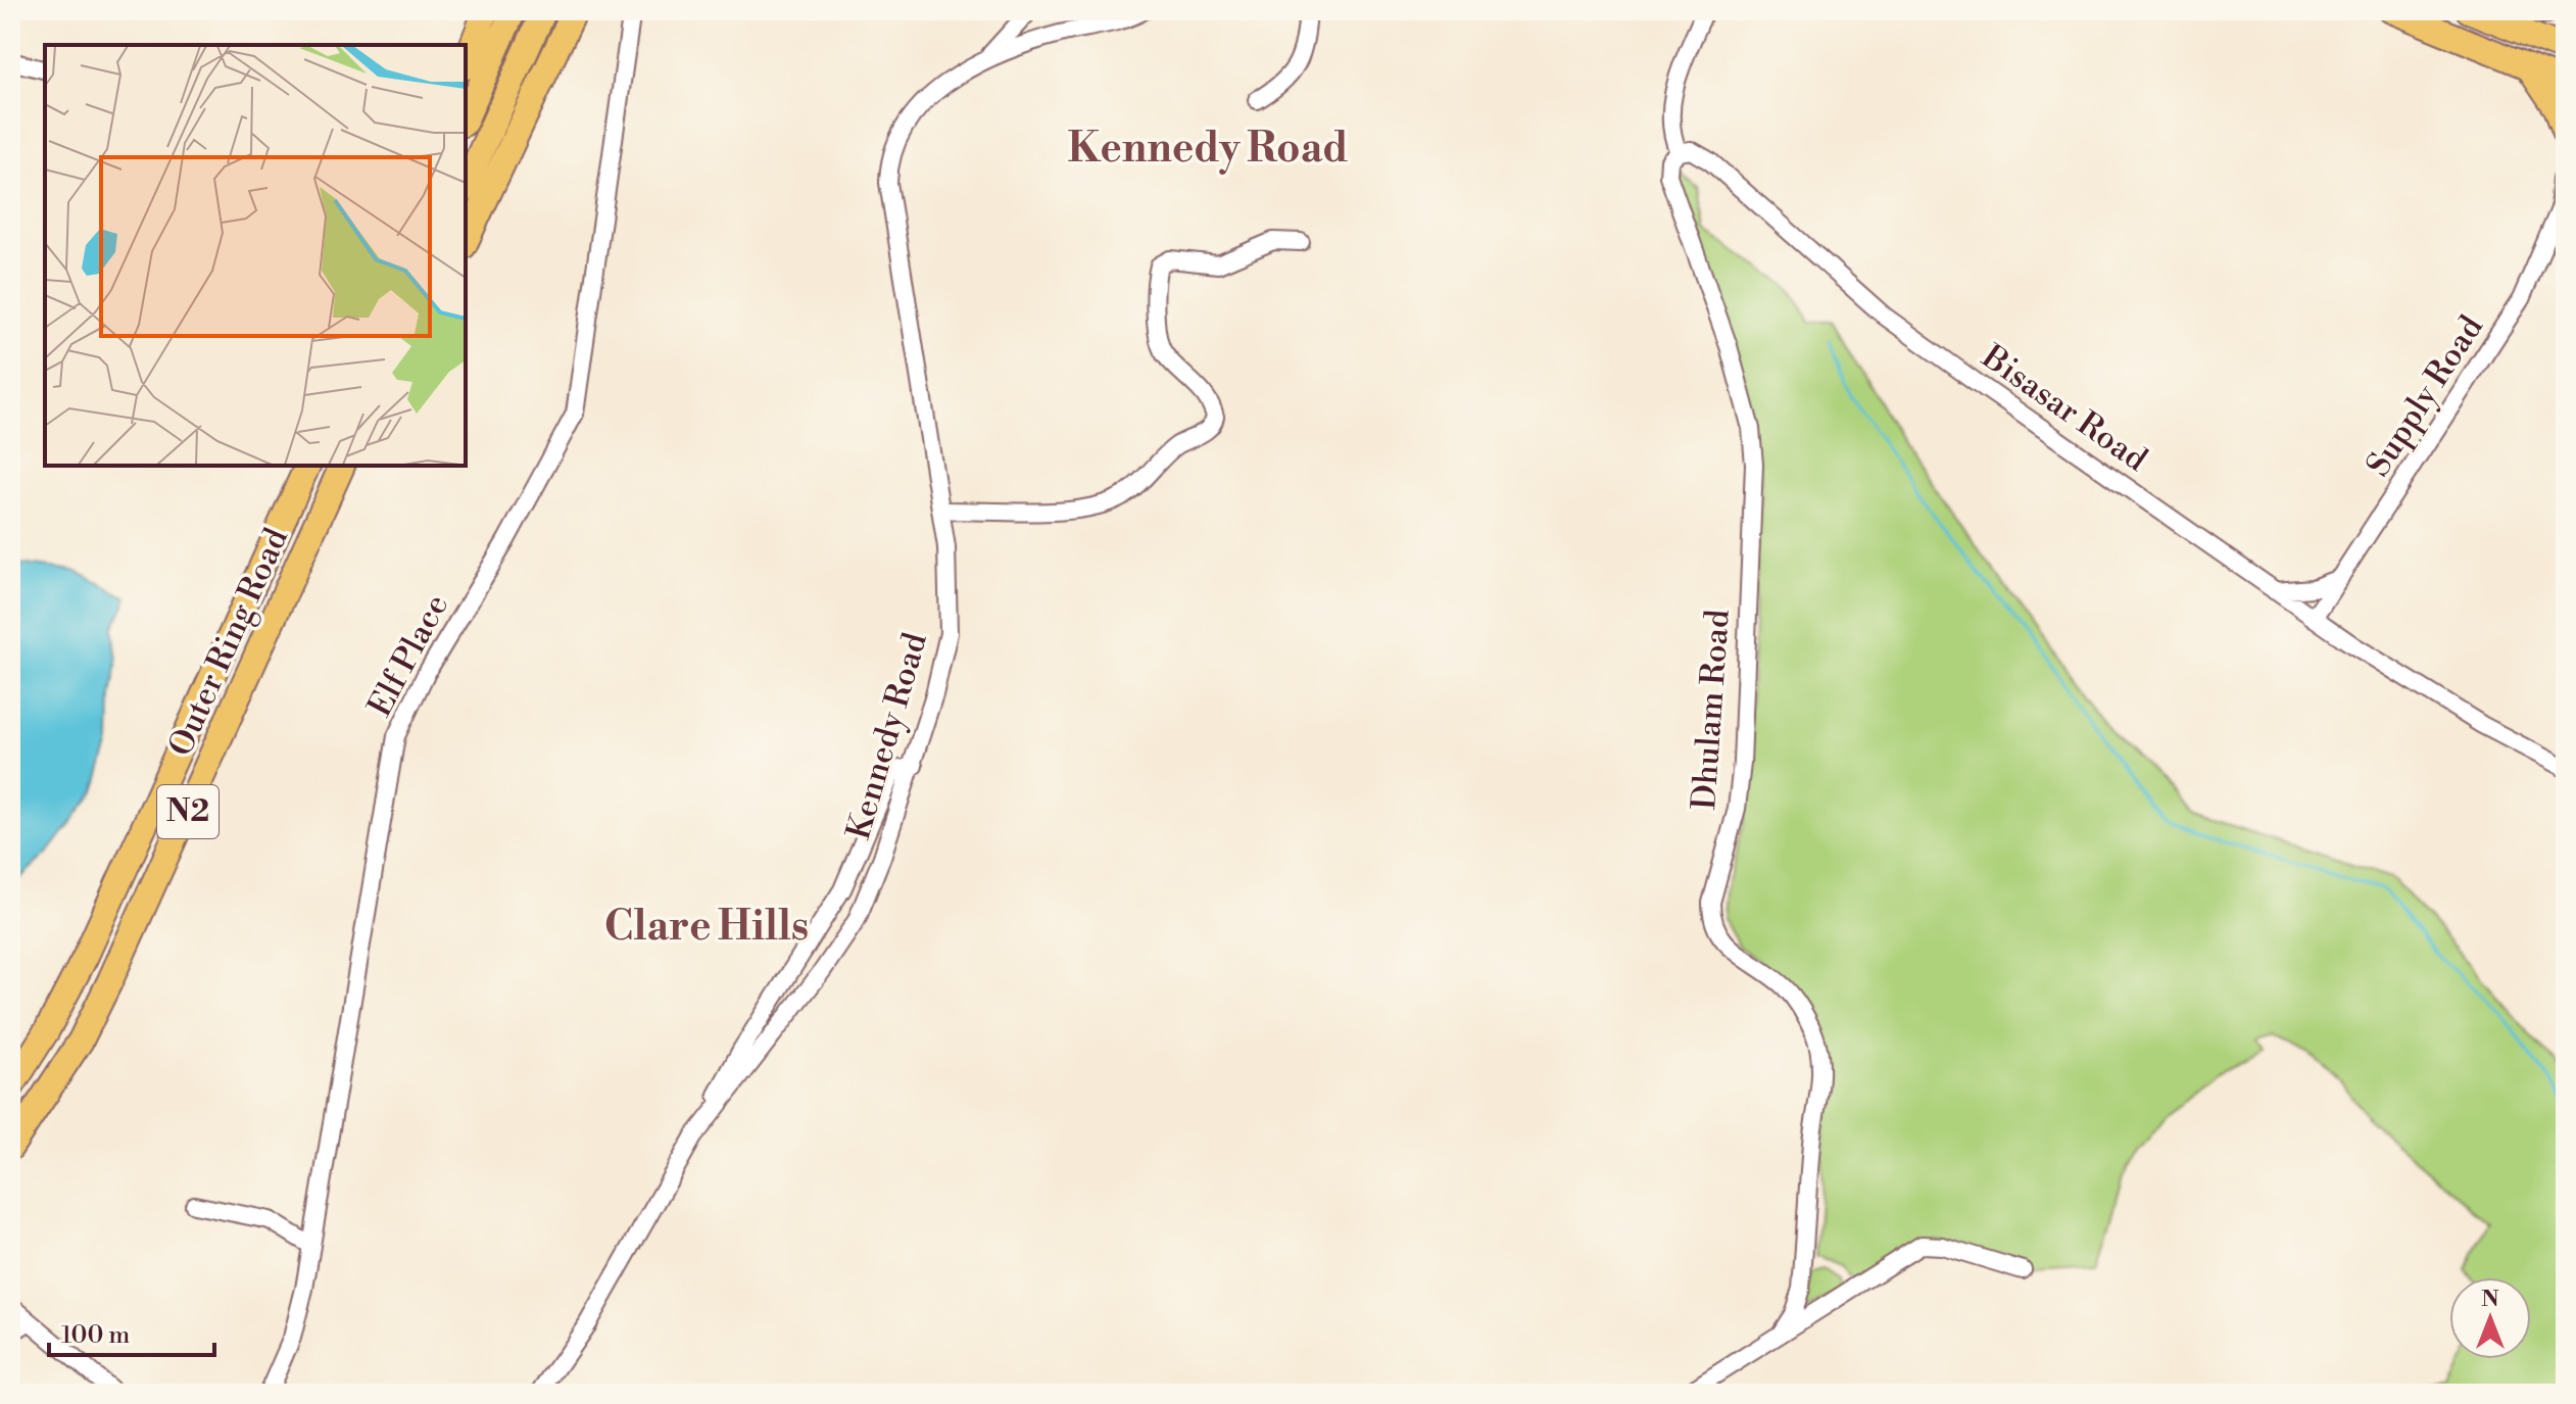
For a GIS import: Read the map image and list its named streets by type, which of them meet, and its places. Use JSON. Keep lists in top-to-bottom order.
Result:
{
  "streets": {
    "highway": ["Outer Ring Road", "N2"],
    "street": [
      "Supply Road",
      "Bisasar Road",
      "Elf Place",
      "Dhulam Road",
      "Kennedy Road"
    ]
  },
  "crossings": [
    ["Supply Road", "Bisasar Road"],
    ["Bisasar Road", "Dhulam Road"]
  ],
  "districts": ["Kennedy Road", "Clare Hills"],
  "scale_bar": "100 m",
  "north": "top"
}
